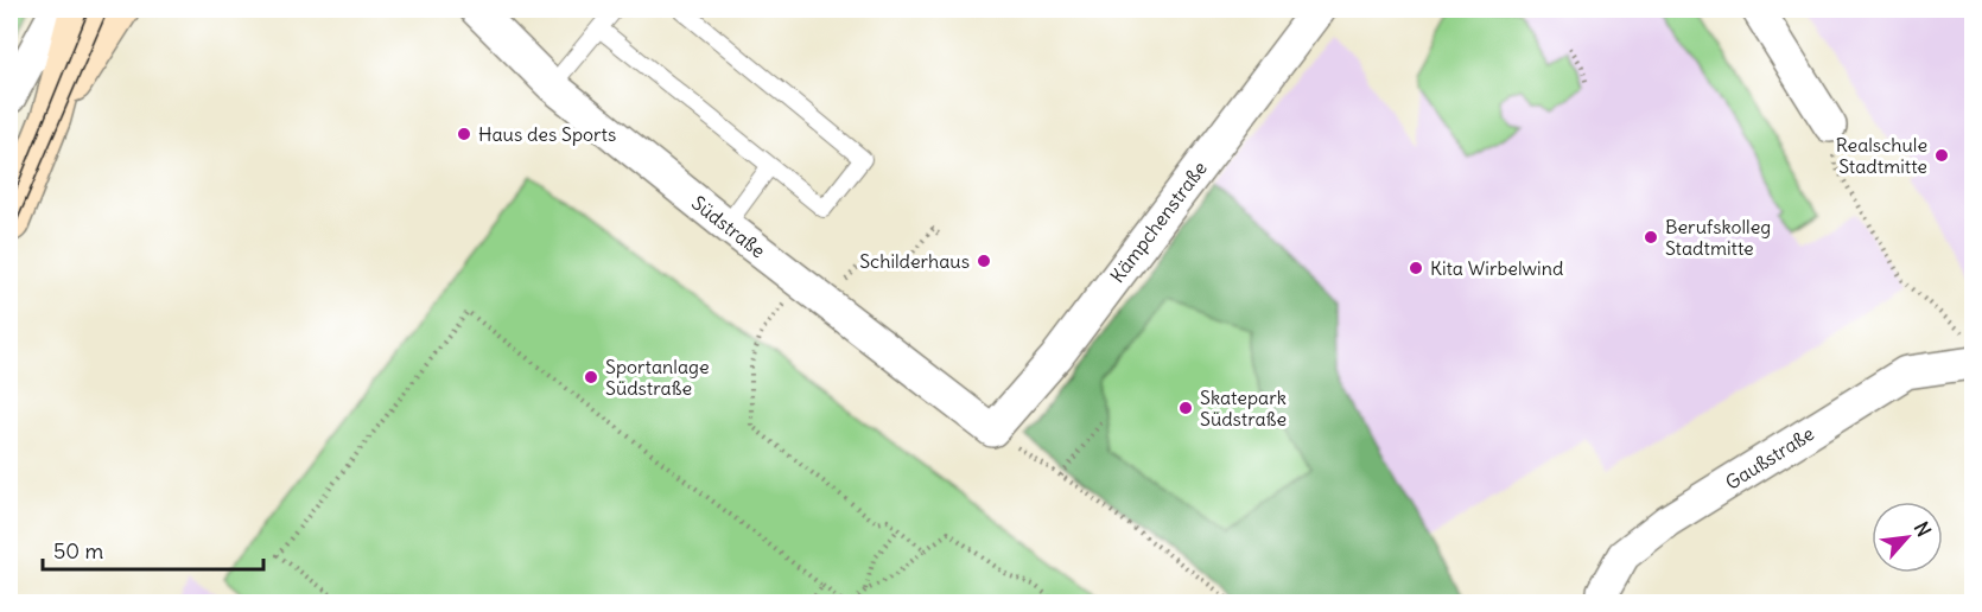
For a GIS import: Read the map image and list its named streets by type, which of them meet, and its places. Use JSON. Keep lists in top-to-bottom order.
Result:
{
  "streets": {
    "street": ["Kämpchenstraße", "Südstraße", "Gaußstraße"]
  },
  "crossings": [
    ["Kämpchenstraße", "Südstraße"]
  ],
  "places": [
    "Haus des Sports",
    "Realschule Stadtmitte",
    "Berufskolleg Stadtmitte",
    "Schilderhaus",
    "Kita Wirbelwind",
    "Sportanlage Südstraße",
    "Skatepark Südstraße"
  ],
  "scale_bar": "50 m",
  "north": "top right"
}
